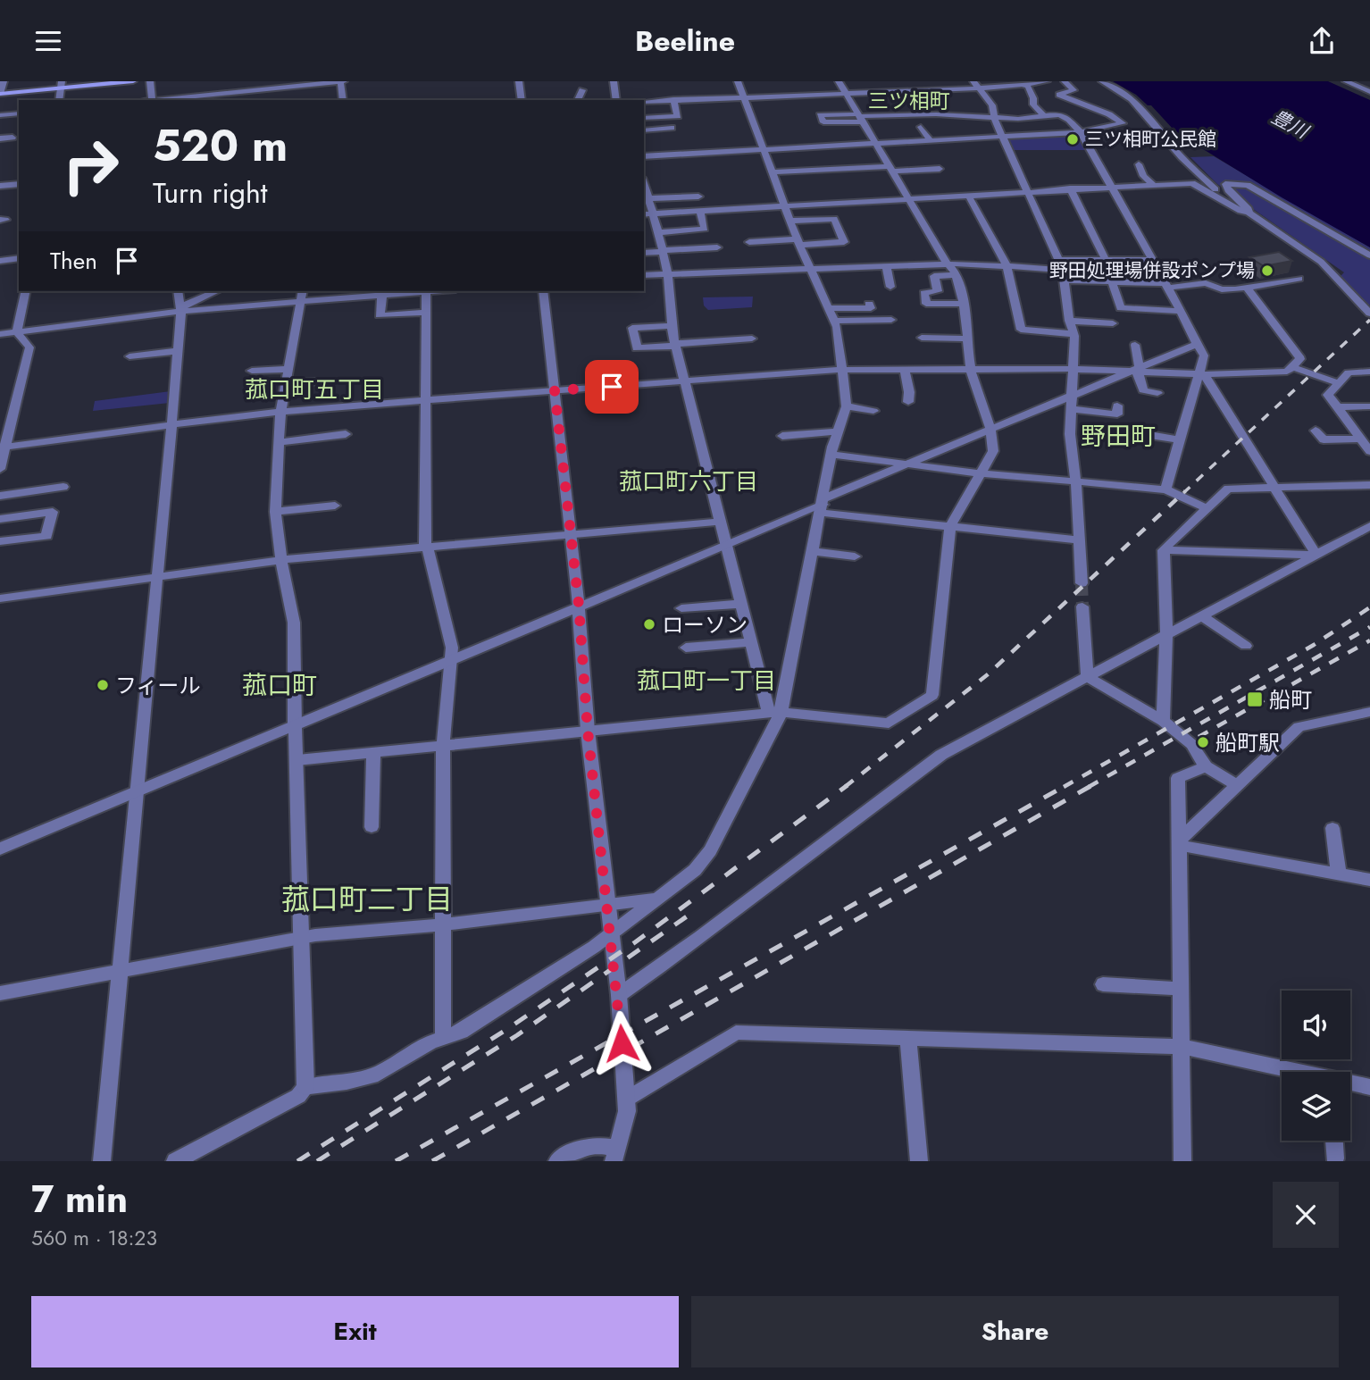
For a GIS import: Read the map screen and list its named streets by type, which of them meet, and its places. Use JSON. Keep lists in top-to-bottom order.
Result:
{
  "districts": [
    "三ツ相町",
    "菰口町五丁目",
    "野田町",
    "菰口町六丁目",
    "菰口町一丁目",
    "菰口町",
    "菰口町二丁目"
  ],
  "water": ["豊川"],
  "places": {
    "other": [
      "三ツ相町公民館",
      "野田処理場併設ポンプ場",
      "ローソン",
      "フィール",
      "船町駅"
    ],
    "transit": ["船町"]
  },
  "page": {
    "header": "Beeline",
    "turn": ["520 m", "Turn right"],
    "then": "Then",
    "heading": ["7 min", "560 m · 18:23"],
    "buttons": ["Exit", "Share"]
  }
}
